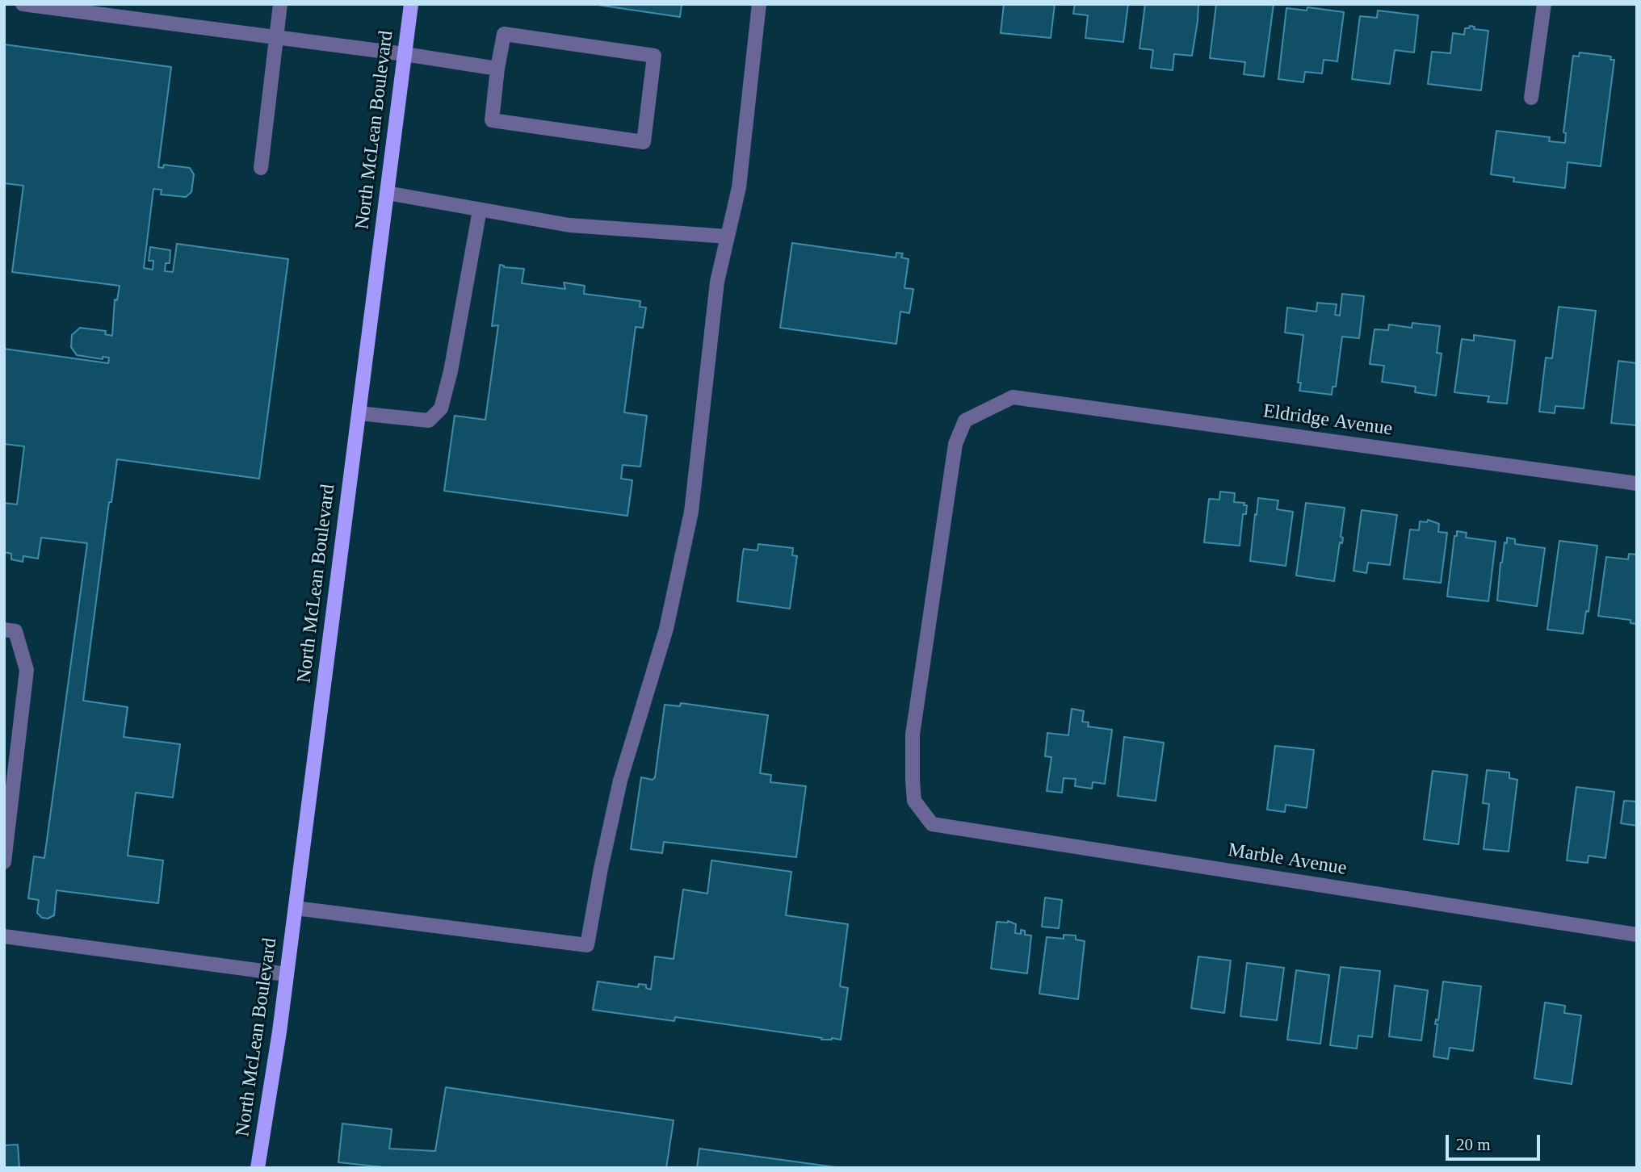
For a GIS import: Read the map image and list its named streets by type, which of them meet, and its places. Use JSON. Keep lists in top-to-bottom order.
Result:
{
  "streets": {
    "main road": ["North McLean Boulevard"],
    "street": ["Eldridge Avenue", "Marble Avenue"]
  },
  "crossings": [
    ["Eldridge Avenue", "Marble Avenue"]
  ],
  "scale_bar": "20 m"
}
